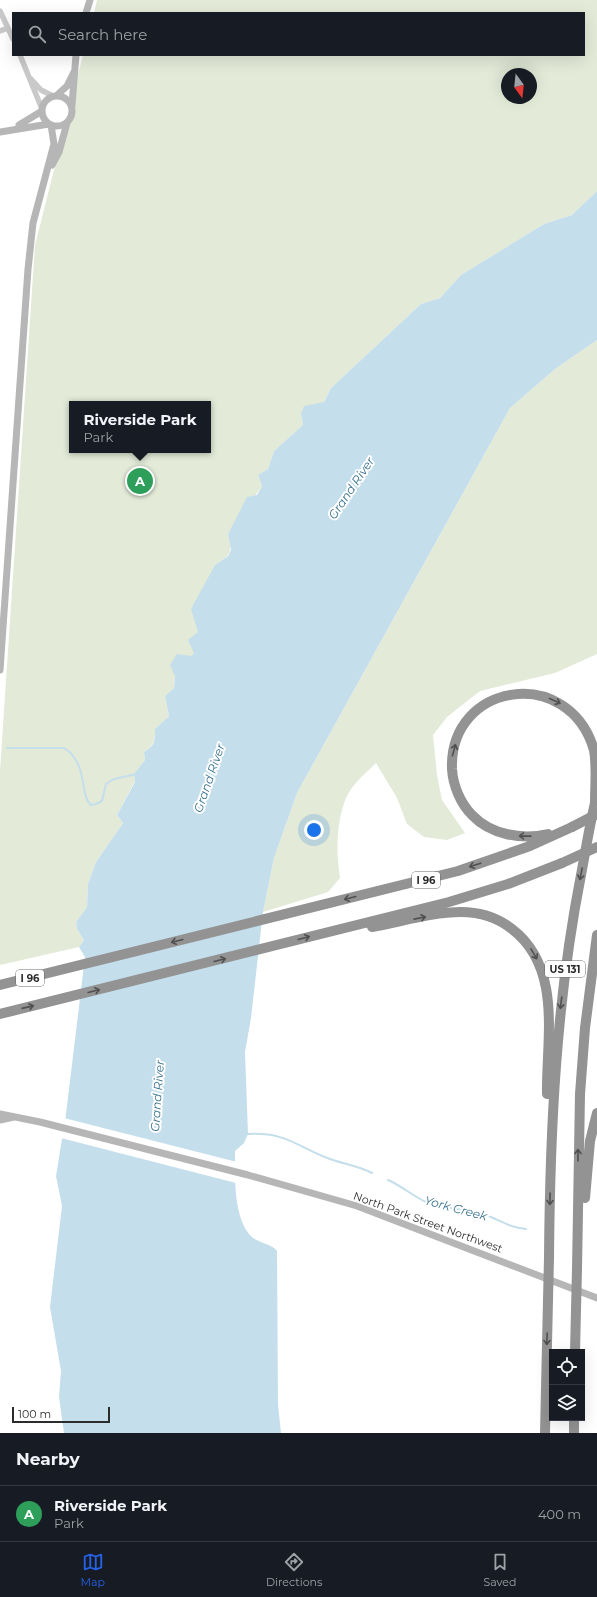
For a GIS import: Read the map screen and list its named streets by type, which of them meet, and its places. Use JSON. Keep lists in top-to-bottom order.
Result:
{
  "streets": {
    "highway": ["I 96", "US 131"],
    "main road": ["North Park Street Northwest"]
  },
  "crossings": [
    ["I 96", "US 131"]
  ],
  "water": ["Grand River", "York Creek"],
  "scale_bar": "100 m",
  "north": "bottom",
  "page": {
    "search": "Search here",
    "popup": ["Riverside Park", "Park"],
    "pins": "A",
    "scale": "100 m",
    "heading": "Nearby",
    "list": [
      {
        "mark": "A",
        "name": "Riverside Park",
        "note": "Park",
        "value": "400 m"
      }
    ],
    "nav": ["Map", "Directions", "Saved"]
  }
}
